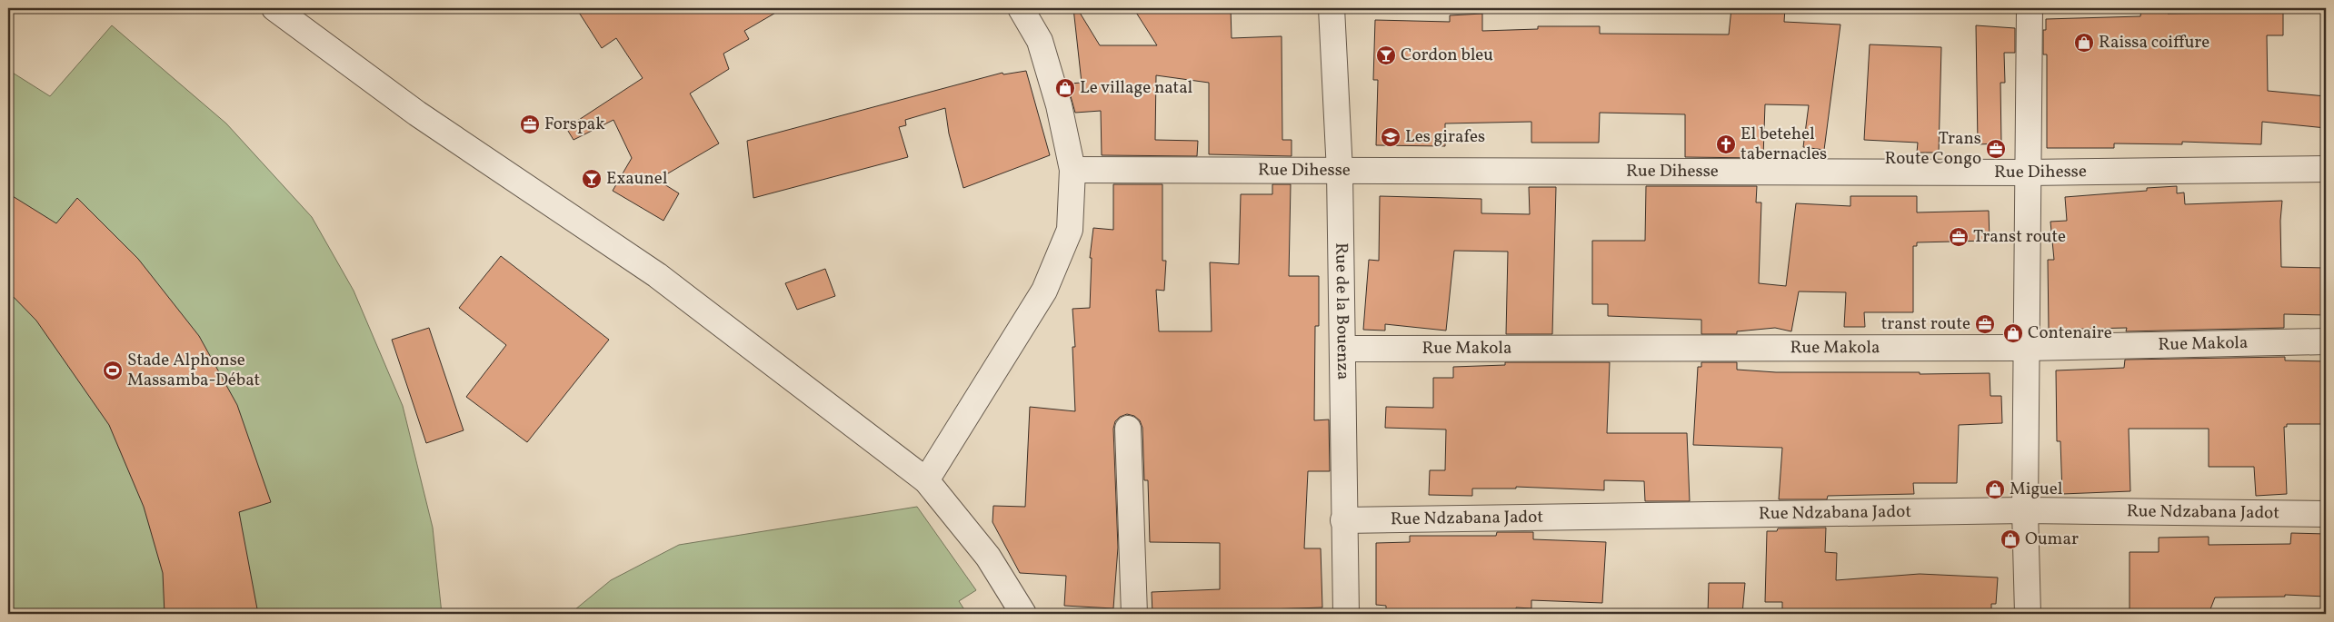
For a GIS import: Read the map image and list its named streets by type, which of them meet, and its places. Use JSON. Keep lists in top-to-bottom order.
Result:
{
  "streets": {
    "street": [
      "Rue Dihesse",
      "Rue de la Bouenza",
      "Rue Makola",
      "Rue Ndzabana Jadot"
    ]
  },
  "crossings": [
    ["Rue Dihesse", "Rue de la Bouenza"],
    ["Rue de la Bouenza", "Rue Makola"],
    ["Rue de la Bouenza", "Rue Ndzabana Jadot"]
  ],
  "places": {
    "shop": [
      "Raissa coiffure",
      "Le village natal",
      "Contenaire",
      "Miguel",
      "Oumar"
    ],
    "bar": ["Cordon bleu", "Exaunel"],
    "office": [
      "Forspak",
      "Trans Route Congo",
      "Transt route",
      "transt route"
    ],
    "school or university": ["Les girafes"],
    "church": ["El betehel tabernacles"],
    "sports": ["Stade Alphonse Massamba-Débat"]
  }
}
